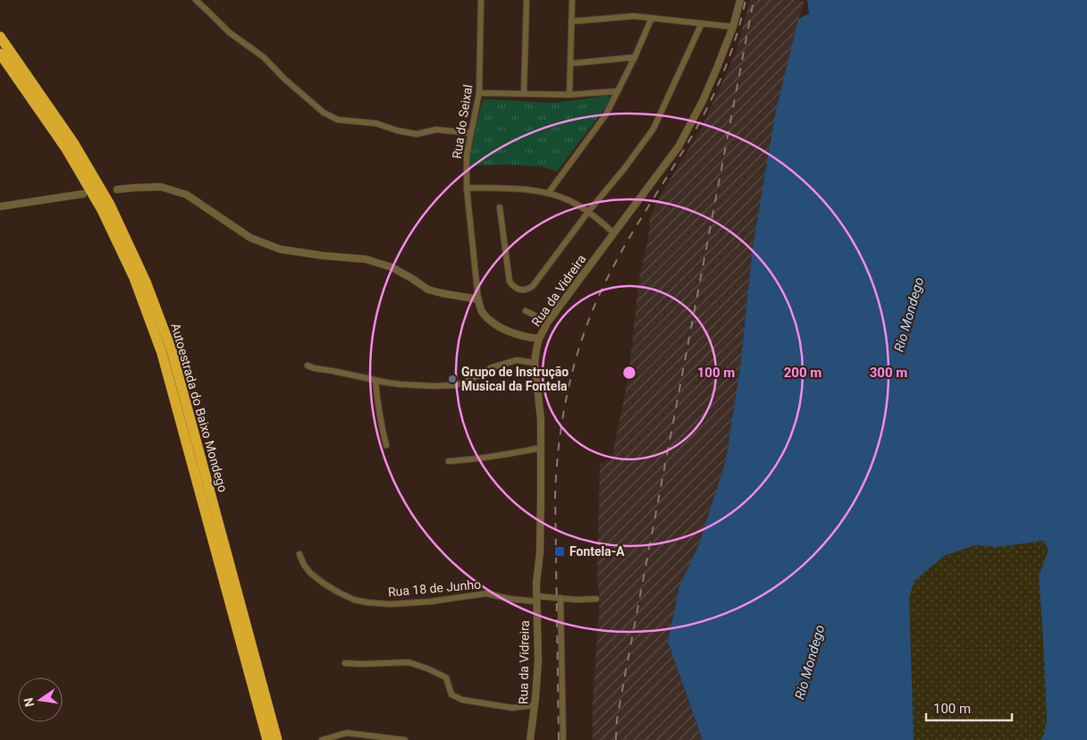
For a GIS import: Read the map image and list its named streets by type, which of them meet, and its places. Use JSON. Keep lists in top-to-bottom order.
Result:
{
  "streets": {
    "highway": ["Autoestrada do Baixo Mondego"],
    "street": ["Rua do Seixal", "Rua da Vidreira", "Rua 18 de Junho"]
  },
  "crossings": [
    ["Rua da Vidreira", "Rua 18 de Junho"]
  ],
  "water": ["Rio Mondego"],
  "places": {
    "other": ["Grupo de Instrução Musical da Fontela"],
    "transit": ["Fontela-A"]
  },
  "scale_bar": "100 m",
  "north": "left",
  "rings": ["100 m", "200 m", "300 m"]
}
